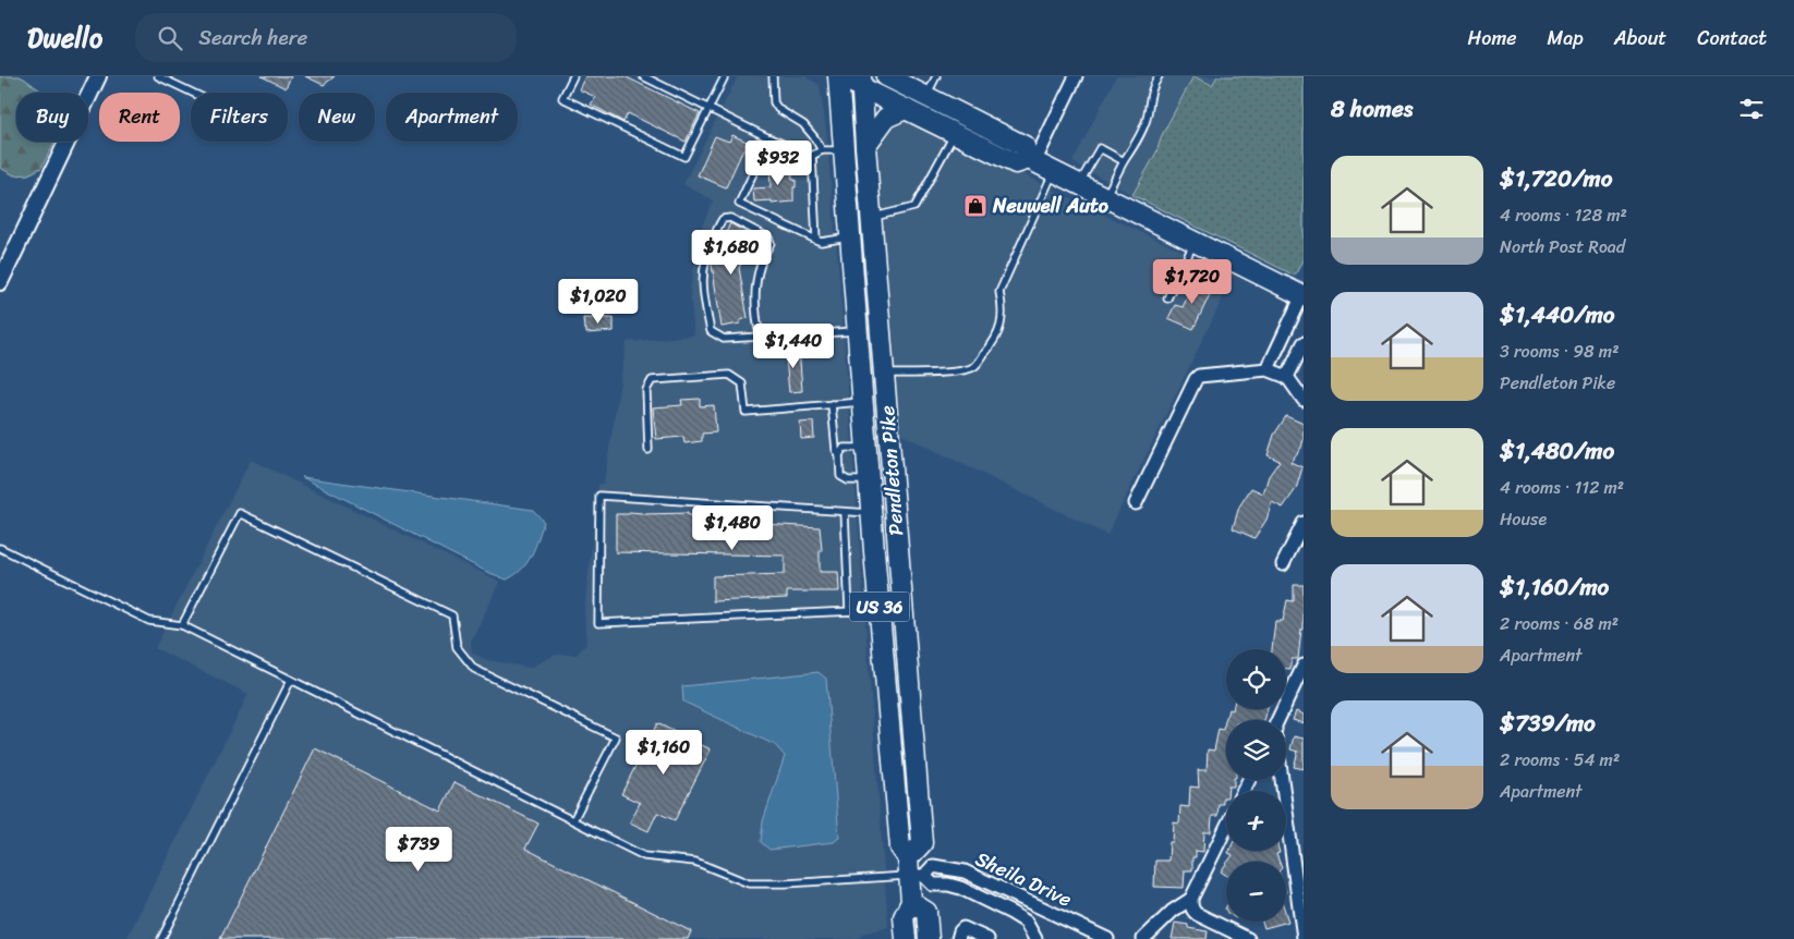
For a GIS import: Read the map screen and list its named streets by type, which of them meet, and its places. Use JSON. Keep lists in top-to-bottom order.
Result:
{
  "streets": {
    "main road": ["Pendleton Pike", "US 36"],
    "street": ["Sheila Drive"]
  },
  "crossings": [
    ["Pendleton Pike", "Sheila Drive"]
  ],
  "places": {
    "shop": ["Neuwell Auto"]
  },
  "page": {
    "header": "Dwello",
    "search": "Search here",
    "nav": [
      "Home",
      "Map",
      "About",
      "Contact"
    ],
    "heading": "8 homes",
    "chip": [
      "Buy",
      "Rent",
      "Filters",
      "New",
      "Apartment"
    ],
    "price": [
      "$932",
      "$1,680",
      "$1,720",
      "$1,020",
      "$1,440",
      "$1,480",
      "$1,160",
      "$739"
    ],
    "list": [
      {
        "name": "$1,720/mo",
        "note": "4 rooms · 128 m² · North Post Road"
      },
      {
        "name": "$1,440/mo",
        "note": "3 rooms · 98 m² · Pendleton Pike"
      },
      {
        "name": "$1,480/mo",
        "note": "4 rooms · 112 m² · House"
      },
      {
        "name": "$1,160/mo",
        "note": "2 rooms · 68 m² · Apartment"
      },
      {
        "name": "$739/mo",
        "note": "2 rooms · 54 m² · Apartment"
      }
    ],
    "map_buttons": ["+", "−"]
  }
}
